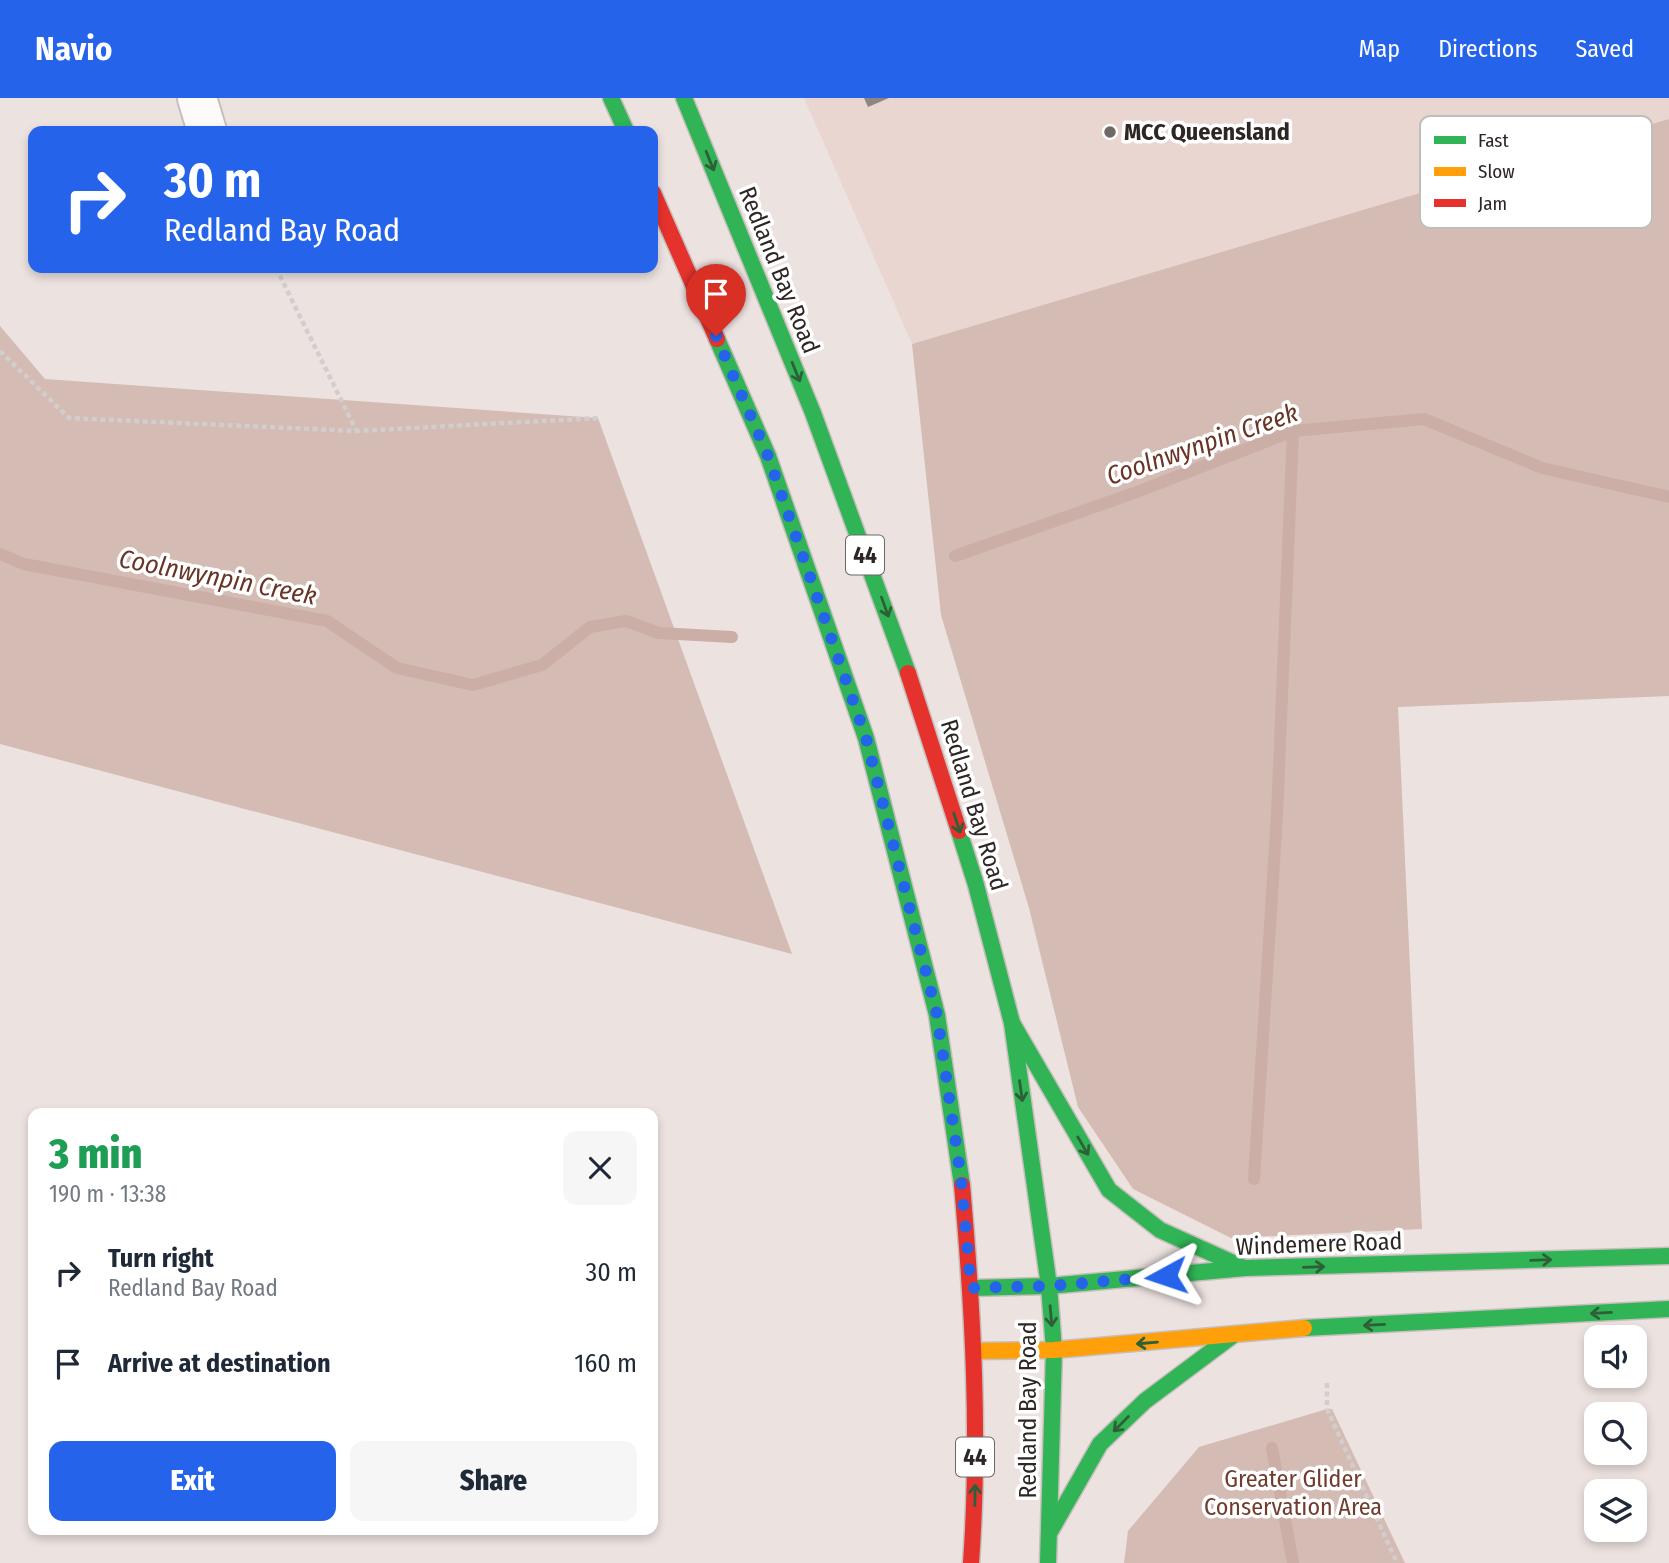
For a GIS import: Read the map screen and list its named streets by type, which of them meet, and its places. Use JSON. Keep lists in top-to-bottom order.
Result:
{
  "streets": {
    "main road": ["Redland Bay Road", "44", "Windemere Road"]
  },
  "crossings": [
    ["Redland Bay Road", "Windemere Road"],
    ["44", "Windemere Road"]
  ],
  "water": ["Coolnwynpin Creek"],
  "parks": ["Greater Glider Conservation Area"],
  "places": ["MCC Queensland"],
  "legend": ["Fast", "Slow", "Jam"],
  "page": {
    "header": "Navio",
    "nav": ["Map", "Directions", "Saved"],
    "turn": ["30 m", "Redland Bay Road"],
    "heading": ["3 min", "190 m · 13:38"],
    "list": [
      {
        "name": "Turn right",
        "note": "Redland Bay Road",
        "value": "30 m"
      },
      {
        "name": "Arrive at destination",
        "value": "160 m"
      }
    ],
    "buttons": ["Exit", "Share"]
  }
}
